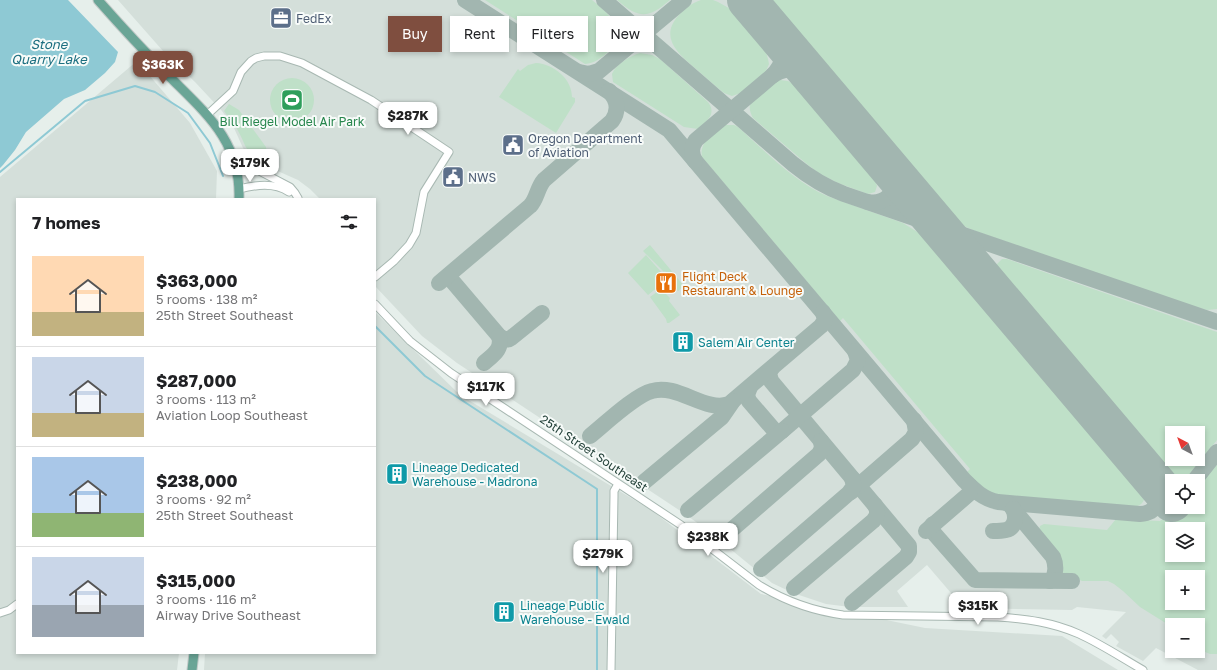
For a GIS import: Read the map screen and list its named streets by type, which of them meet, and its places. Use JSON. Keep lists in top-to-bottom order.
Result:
{
  "streets": {
    "street": ["25th Street Southeast"]
  },
  "water": ["Stone Quarry Lake"],
  "places": {
    "office": ["FedEx"],
    "sports": ["Bill Riegel Model Air Park"],
    "public building": ["Oregon Department of Aviation", "NWS"],
    "restaurant": ["Flight Deck Restaurant & Lounge"],
    "building": ["Salem Air Center", "Lineage Dedicated Warehouse - Madrona", "Lineage Public Warehouse - Ewald"]
  },
  "north": "top left",
  "page": {
    "chip": [
      "Buy",
      "Rent",
      "Filters",
      "New"
    ],
    "price": [
      "$363K",
      "$287K",
      "$179K",
      "$117K",
      "$238K",
      "$279K",
      "$315K"
    ],
    "heading": "7 homes",
    "list": [
      {
        "name": "$363,000",
        "note": "5 rooms · 138 m² · 25th Street Southeast"
      },
      {
        "name": "$287,000",
        "note": "3 rooms · 113 m² · Aviation Loop Southeast"
      },
      {
        "name": "$238,000",
        "note": "3 rooms · 92 m² · 25th Street Southeast"
      },
      {
        "name": "$315,000",
        "note": "3 rooms · 116 m² · Airway Drive Southeast"
      }
    ],
    "map_buttons": ["+", "−"]
  }
}
